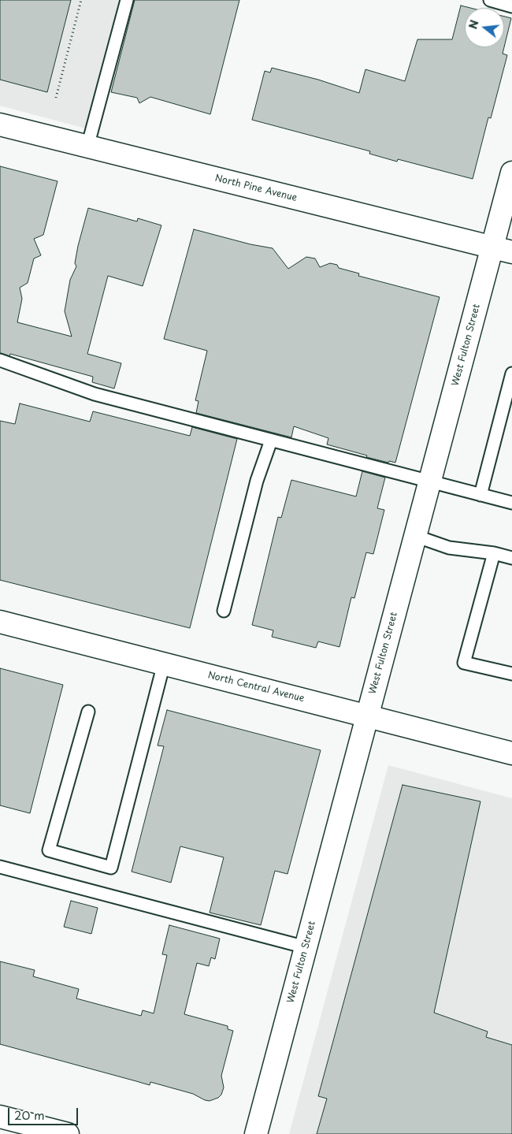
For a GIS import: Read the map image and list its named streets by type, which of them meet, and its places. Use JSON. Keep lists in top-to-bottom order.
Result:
{
  "streets": {
    "street": ["North Pine Avenue", "West Fulton Street", "North Central Avenue"]
  },
  "crossings": [
    ["North Pine Avenue", "West Fulton Street"],
    ["West Fulton Street", "North Central Avenue"]
  ],
  "scale_bar": "20 m",
  "north": "left"
}
